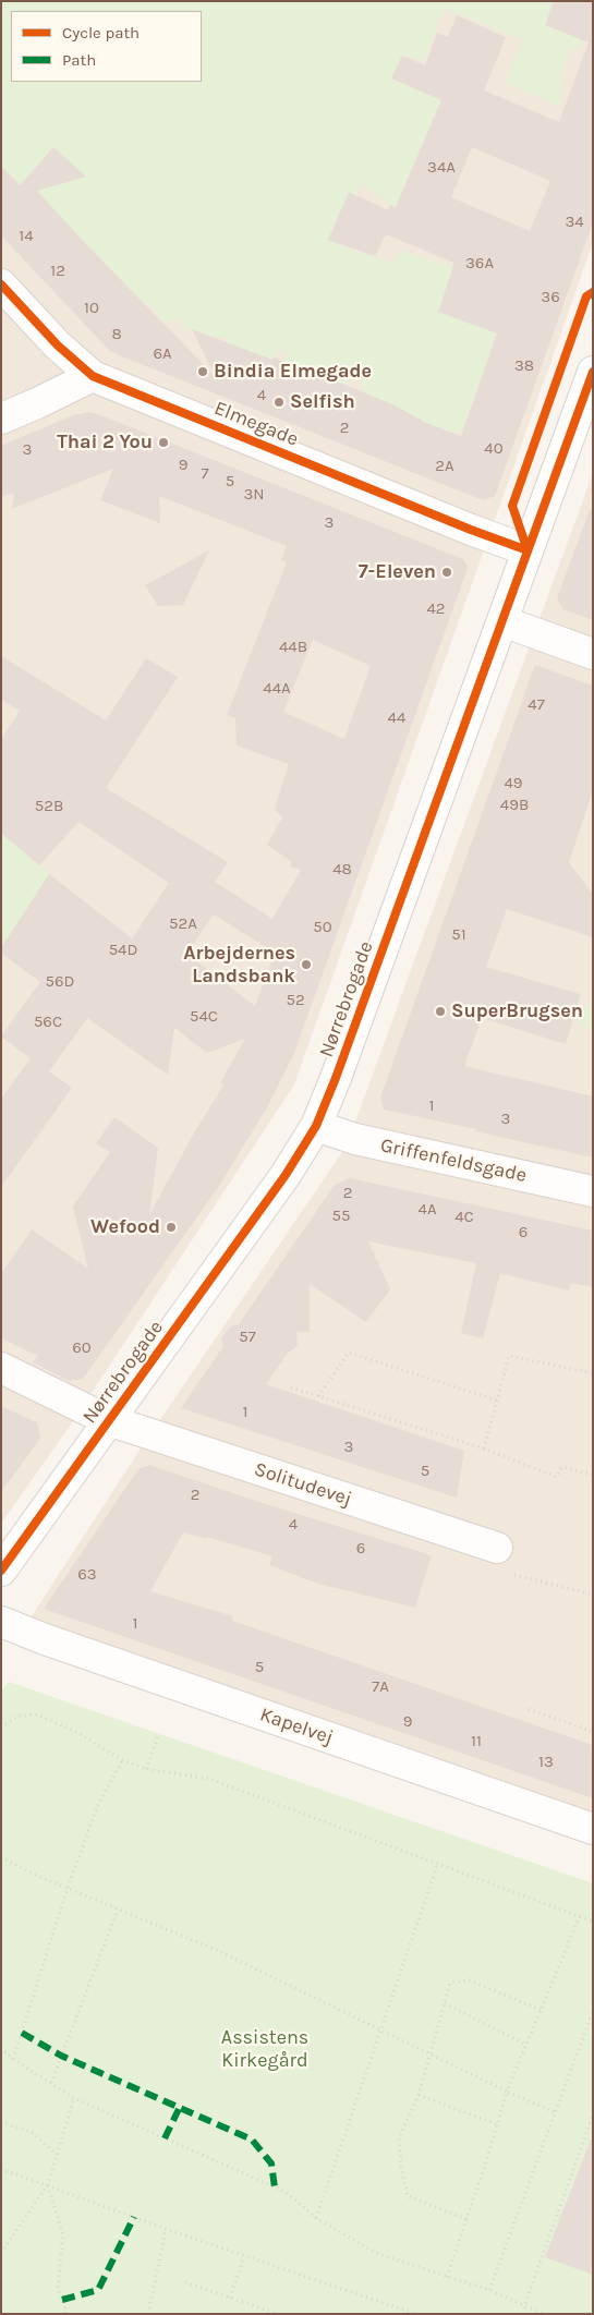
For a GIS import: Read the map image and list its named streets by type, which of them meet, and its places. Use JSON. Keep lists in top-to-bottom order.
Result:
{
  "streets": {
    "street": [
      "Elmegade",
      "Nørrebrogade",
      "Griffenfeldsgade",
      "Solitudevej",
      "Kapelvej"
    ]
  },
  "crossings": [
    ["Elmegade", "Nørrebrogade"],
    ["Nørrebrogade", "Griffenfeldsgade"],
    ["Nørrebrogade", "Solitudevej"]
  ],
  "parks": ["Assistens Kirkegård"],
  "places": [
    "Bindia Elmegade",
    "Selfish",
    "Thai 2 You",
    "7-Eleven",
    "Arbejdernes Landsbank",
    "SuperBrugsen",
    "Wefood"
  ],
  "house_numbers": [
    "34A",
    "34",
    "14",
    "36A",
    "12",
    "36",
    "10",
    "8",
    "6A",
    "38",
    "4",
    "2",
    "40",
    "3",
    "9",
    "2A",
    "7",
    "5",
    "3N",
    "3",
    "42",
    "44B",
    "44A",
    "47",
    "44",
    "49",
    "49B",
    "52B",
    "48",
    "52A",
    "50",
    "51",
    "54D",
    "56D",
    "52",
    "54C",
    "56C",
    "1",
    "3",
    "2",
    "4A",
    "55",
    "4C",
    "6",
    "57",
    "60",
    "1",
    "3",
    "5",
    "2",
    "4",
    "6",
    "63",
    "1",
    "5",
    "7A",
    "9",
    "11",
    "13"
  ],
  "legend": ["Cycle path", "Path"]
}
